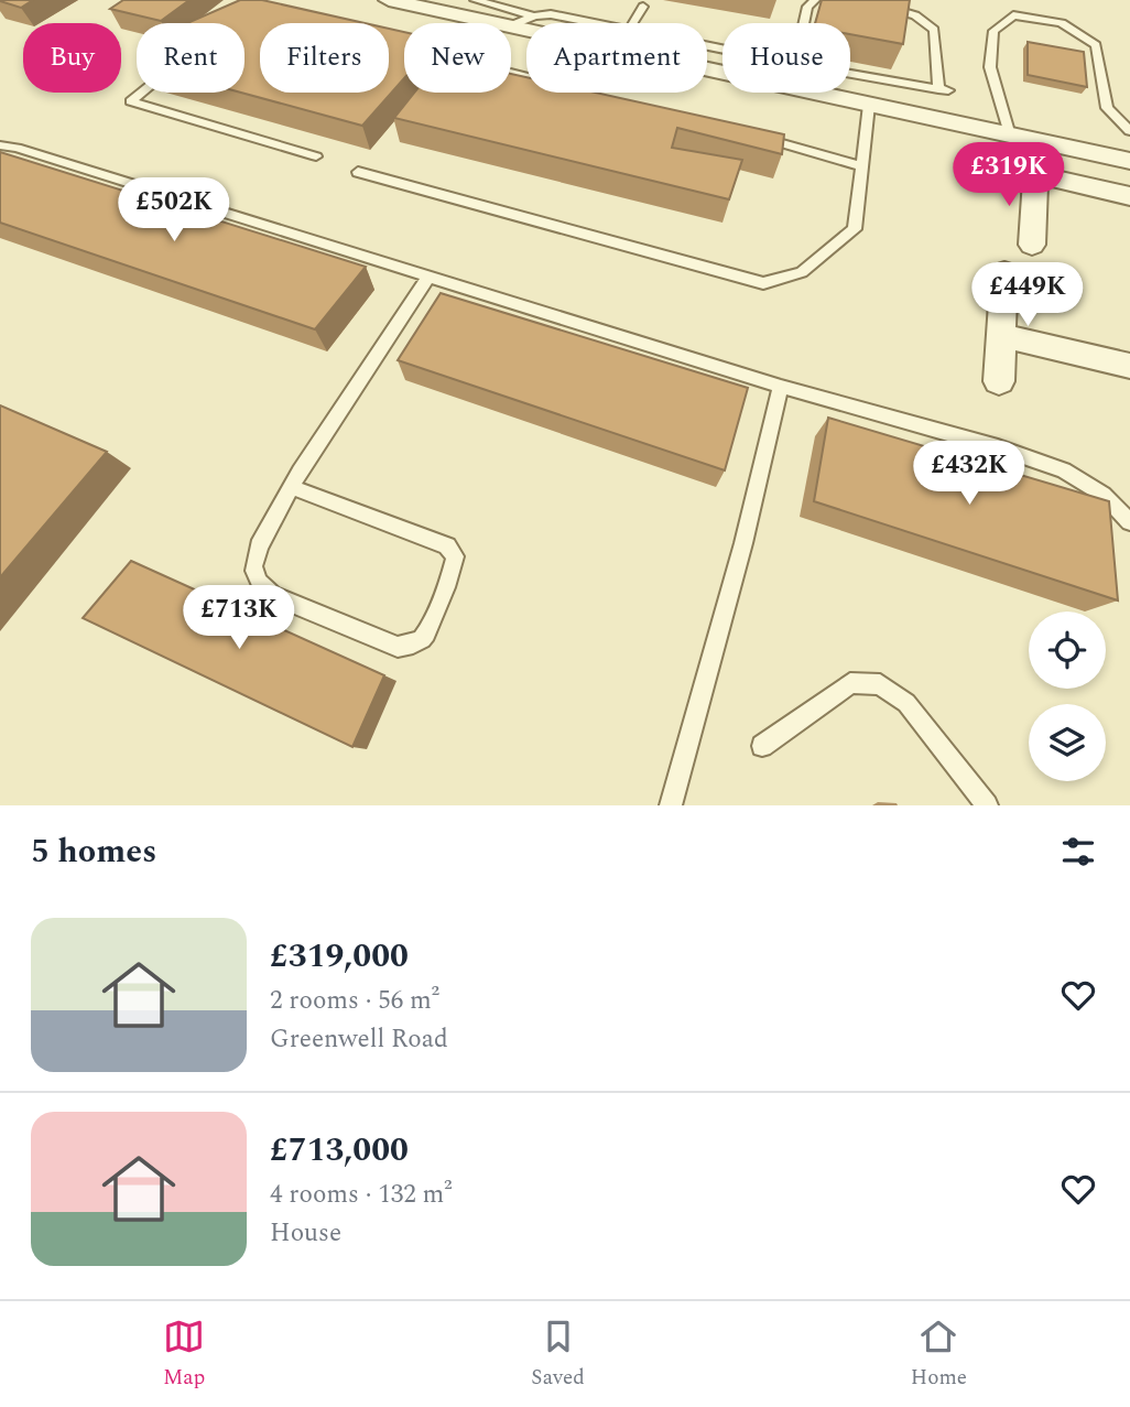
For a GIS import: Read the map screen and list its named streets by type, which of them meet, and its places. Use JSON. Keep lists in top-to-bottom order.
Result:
{
  "page": {
    "chip": [
      "Buy",
      "Rent",
      "Filters",
      "New",
      "Apartment",
      "House"
    ],
    "price": [
      "£319K",
      "£502K",
      "£449K",
      "£432K",
      "£713K"
    ],
    "heading": "5 homes",
    "list": [
      {
        "name": "£319,000",
        "note": "2 rooms · 56 m² · Greenwell Road"
      },
      {
        "name": "£713,000",
        "note": "4 rooms · 132 m² · House"
      }
    ],
    "tabs": ["Map", "Saved", "Home"]
  }
}
